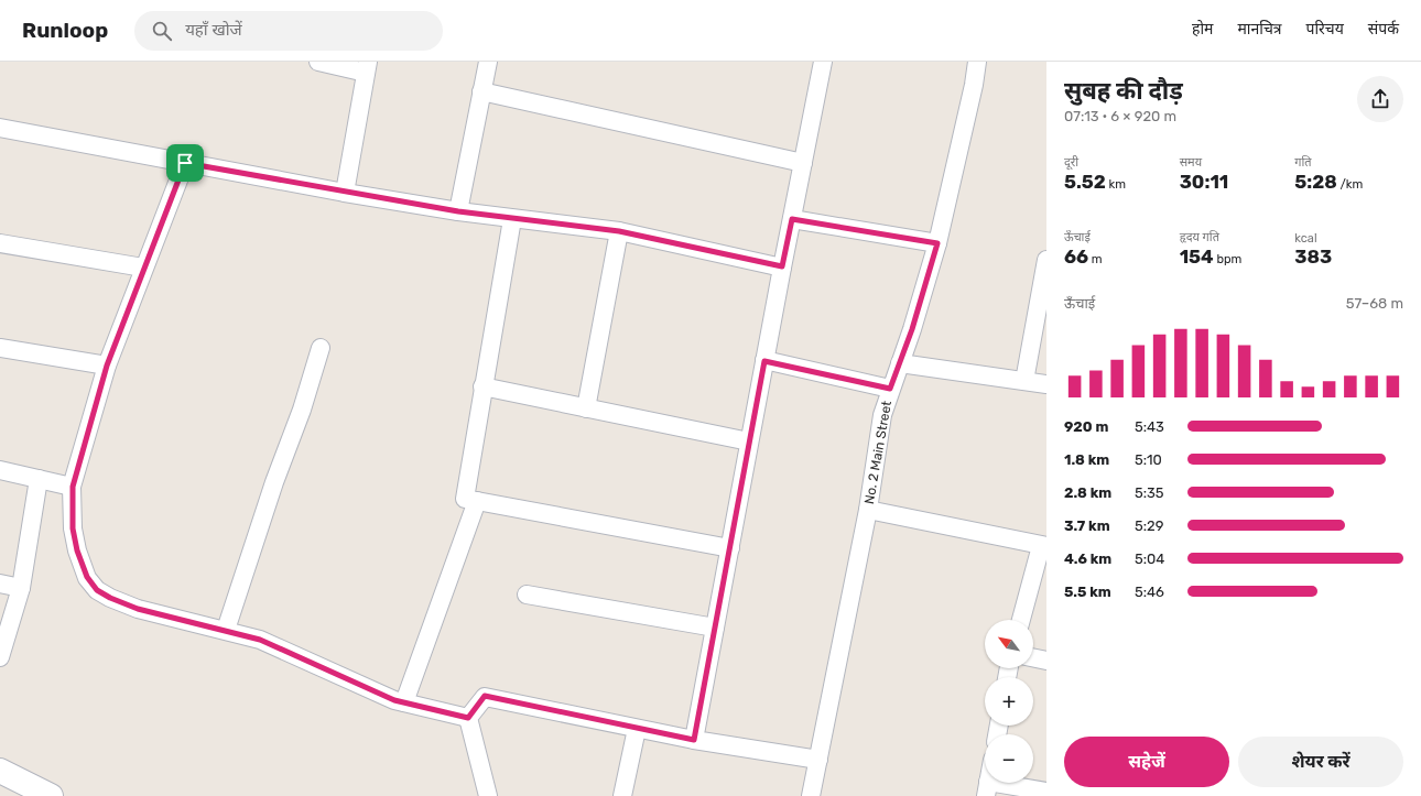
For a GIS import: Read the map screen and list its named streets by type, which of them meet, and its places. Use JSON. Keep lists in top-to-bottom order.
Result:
{
  "streets": {
    "street": ["No. 2 Main Street"]
  },
  "north": "top left",
  "page": {
    "header": "Runloop",
    "search": "यहाँ खोजें",
    "nav": [
      "होम",
      "मानचित्र",
      "परिचय",
      "संपर्क"
    ],
    "heading": ["सुबह की दौड़", "07:13 · 6 × 920 m"],
    "stats": [
      ["दूरी", "5.52 km"],
      ["समय", "30:11"],
      ["गति", "5:28 /km"],
      ["ऊँचाई", "66 m"],
      ["हृदय गति", "154 bpm"],
      ["kcal", "383"]
    ],
    "chart": ["ऊँचाई", "57–68 m"],
    "list": [
      {
        "name": "920 m",
        "note": "5:43"
      },
      {
        "name": "1.8 km",
        "note": "5:10"
      },
      {
        "name": "2.8 km",
        "note": "5:35"
      },
      {
        "name": "3.7 km",
        "note": "5:29"
      },
      {
        "name": "4.6 km",
        "note": "5:04"
      },
      {
        "name": "5.5 km",
        "note": "5:46"
      }
    ],
    "map_buttons": ["+", "−"],
    "buttons": ["सहेजें", "शेयर करें"]
  }
}
